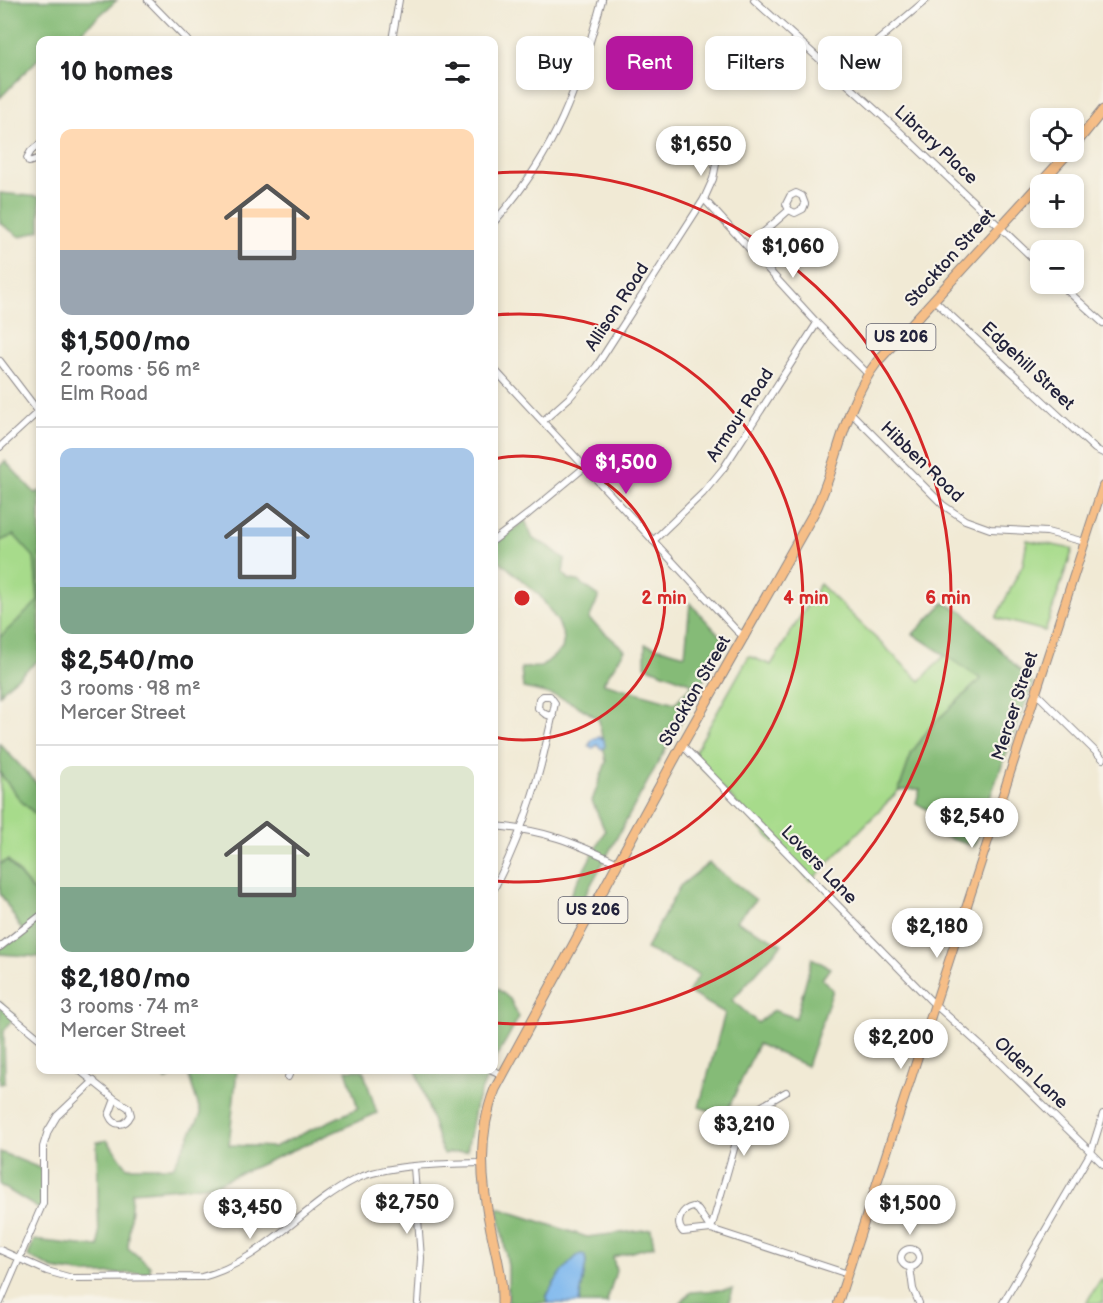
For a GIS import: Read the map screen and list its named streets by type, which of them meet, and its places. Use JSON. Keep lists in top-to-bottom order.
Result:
{
  "streets": {
    "highway": ["Stockton Street", "US 206"],
    "main road": ["Mercer Street"],
    "street": [
      "Library Place",
      "Allison Road",
      "Edgehill Street",
      "Armour Road",
      "Hibben Road",
      "Lovers Lane",
      "Olden Lane"
    ]
  },
  "crossings": [
    ["Library Place", "Stockton Street"],
    ["Stockton Street", "Edgehill Street"],
    ["Stockton Street", "Hibben Road"],
    ["Stockton Street", "Lovers Lane"],
    ["Hibben Road", "Mercer Street"],
    ["Mercer Street", "Lovers Lane"],
    ["Mercer Street", "Olden Lane"],
    ["Lovers Lane", "Olden Lane"]
  ],
  "page": {
    "chip": [
      "Buy",
      "Rent",
      "Filters",
      "New"
    ],
    "heading": "10 homes",
    "map_buttons": ["+", "−"],
    "list": [
      {
        "name": "$1,500/mo",
        "note": "2 rooms · 56 m² · Elm Road"
      },
      {
        "name": "$2,540/mo",
        "note": "3 rooms · 98 m² · Mercer Street"
      },
      {
        "name": "$2,180/mo",
        "note": "3 rooms · 74 m² · Mercer Street"
      }
    ],
    "price": [
      "$1,650",
      "$1,060",
      "$1,500",
      "$2,540",
      "$2,180",
      "$2,200",
      "$3,210",
      "$2,750",
      "$1,500",
      "$3,450"
    ]
  },
  "rings": ["2 min", "4 min", "6 min"]
}
